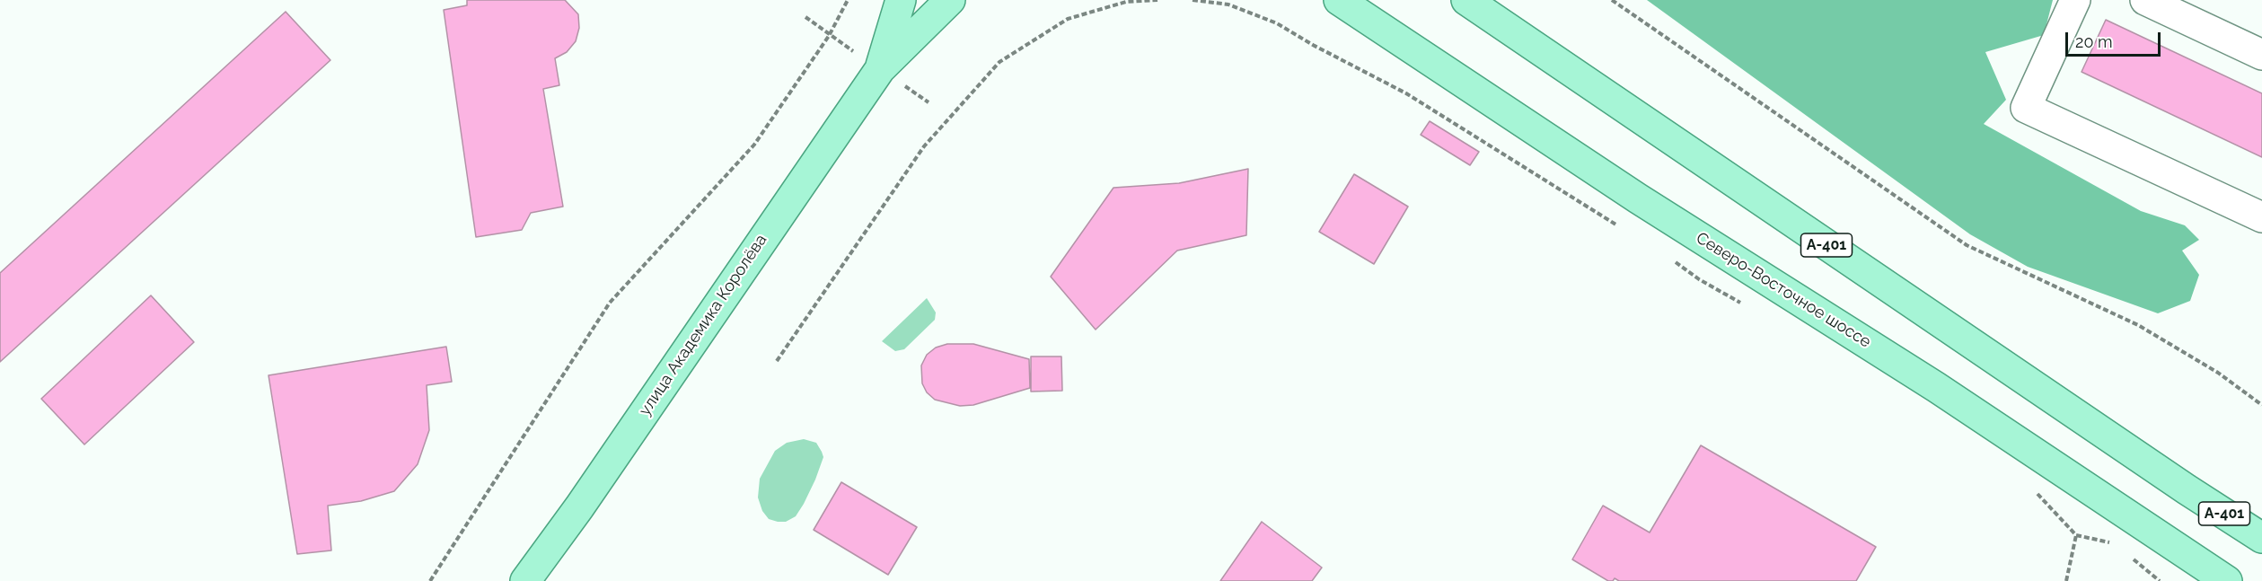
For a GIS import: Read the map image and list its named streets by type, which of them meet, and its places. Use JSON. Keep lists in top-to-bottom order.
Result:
{
  "streets": {
    "main road": ["А-401", "Северо-Восточное шоссе", "улица Академика Королёва"]
  },
  "scale_bar": "20 m"
}
